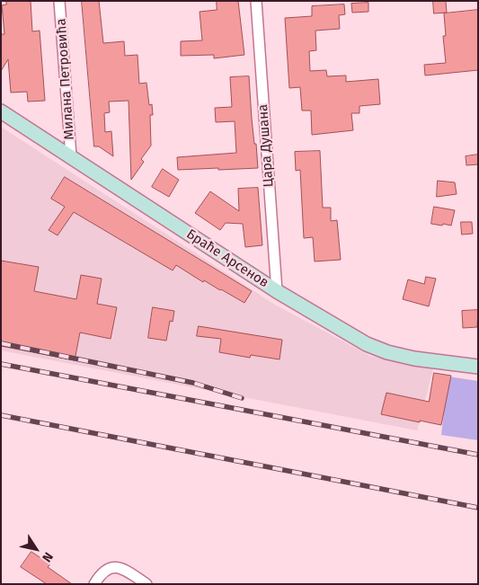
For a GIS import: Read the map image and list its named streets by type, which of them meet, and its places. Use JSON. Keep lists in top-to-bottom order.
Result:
{
  "streets": {
    "main road": ["Браће Арсенов"],
    "street": ["Милана Петровића", "Цара Душана"]
  },
  "crossings": [
    ["Милана Петровића", "Браће Арсенов"],
    ["Цара Душана", "Браће Арсенов"]
  ],
  "north": "bottom right"
}
